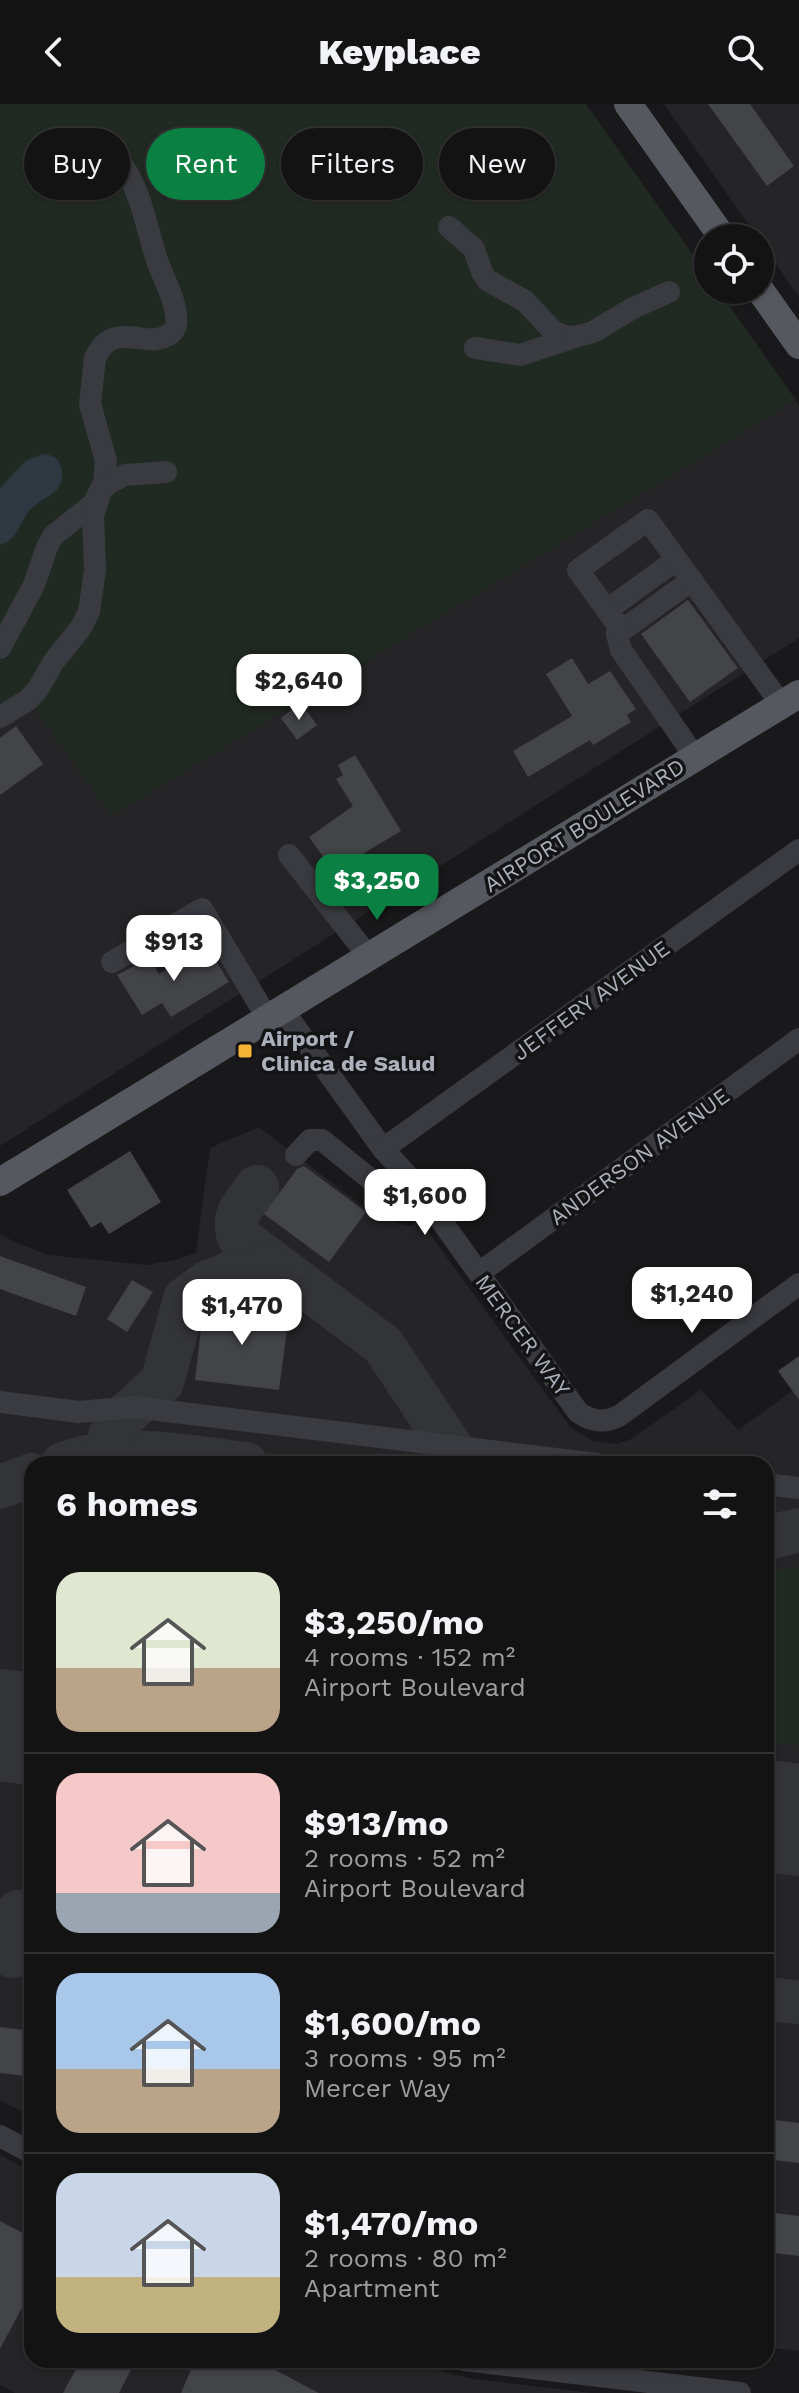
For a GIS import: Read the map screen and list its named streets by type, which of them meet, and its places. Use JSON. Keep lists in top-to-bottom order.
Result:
{
  "streets": {
    "main road": ["AIRPORT BOULEVARD"],
    "street": ["JEFFERY AVENUE", "ANDERSON AVENUE", "MERCER WAY"]
  },
  "crossings": [
    ["AIRPORT BOULEVARD", "MERCER WAY"],
    ["JEFFERY AVENUE", "MERCER WAY"],
    ["ANDERSON AVENUE", "MERCER WAY"]
  ],
  "places": {
    "transit": ["Airport / Clinica de Salud"]
  },
  "page": {
    "header": "Keyplace",
    "chip": [
      "Buy",
      "Rent",
      "Filters",
      "New"
    ],
    "price": [
      "$2,640",
      "$3,250",
      "$913",
      "$1,600",
      "$1,240",
      "$1,470"
    ],
    "heading": "6 homes",
    "list": [
      {
        "name": "$3,250/mo",
        "note": "4 rooms · 152 m² · Airport Boulevard"
      },
      {
        "name": "$913/mo",
        "note": "2 rooms · 52 m² · Airport Boulevard"
      },
      {
        "name": "$1,600/mo",
        "note": "3 rooms · 95 m² · Mercer Way"
      },
      {
        "name": "$1,470/mo",
        "note": "2 rooms · 80 m² · Apartment"
      }
    ]
  }
}
